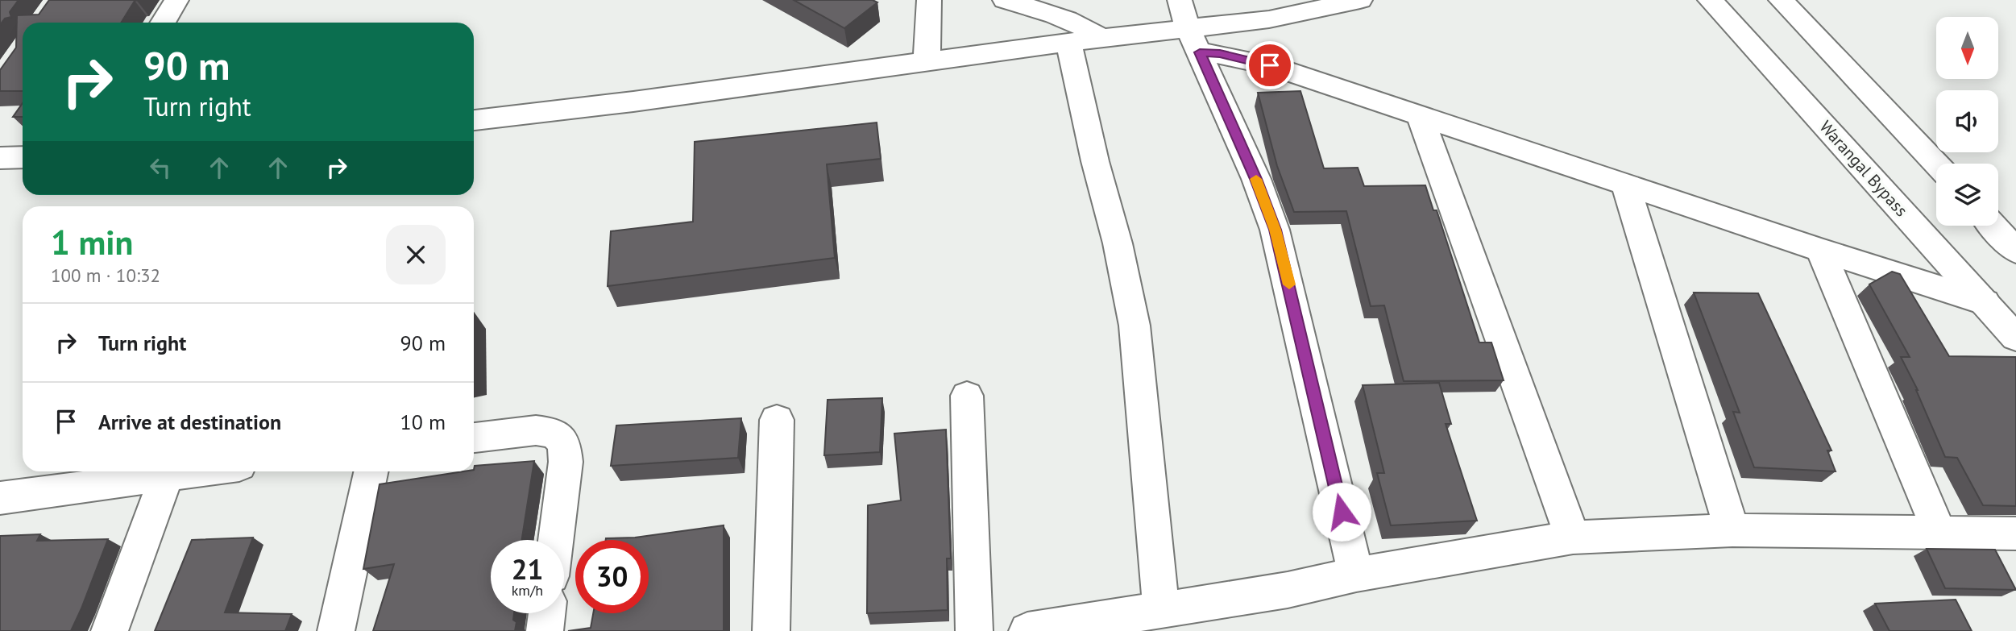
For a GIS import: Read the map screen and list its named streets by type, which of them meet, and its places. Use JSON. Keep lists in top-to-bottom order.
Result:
{
  "streets": {
    "street": ["Warangal Bypass"]
  },
  "north": "bottom",
  "page": {
    "turn": ["90 m", "Turn right"],
    "heading": ["1 min", "100 m · 10:32"],
    "list": [
      {
        "name": "Turn right",
        "value": "90 m"
      },
      {
        "name": "Arrive at destination",
        "value": "10 m"
      }
    ],
    "speed": "21 km/h",
    "limit": "30"
  }
}
